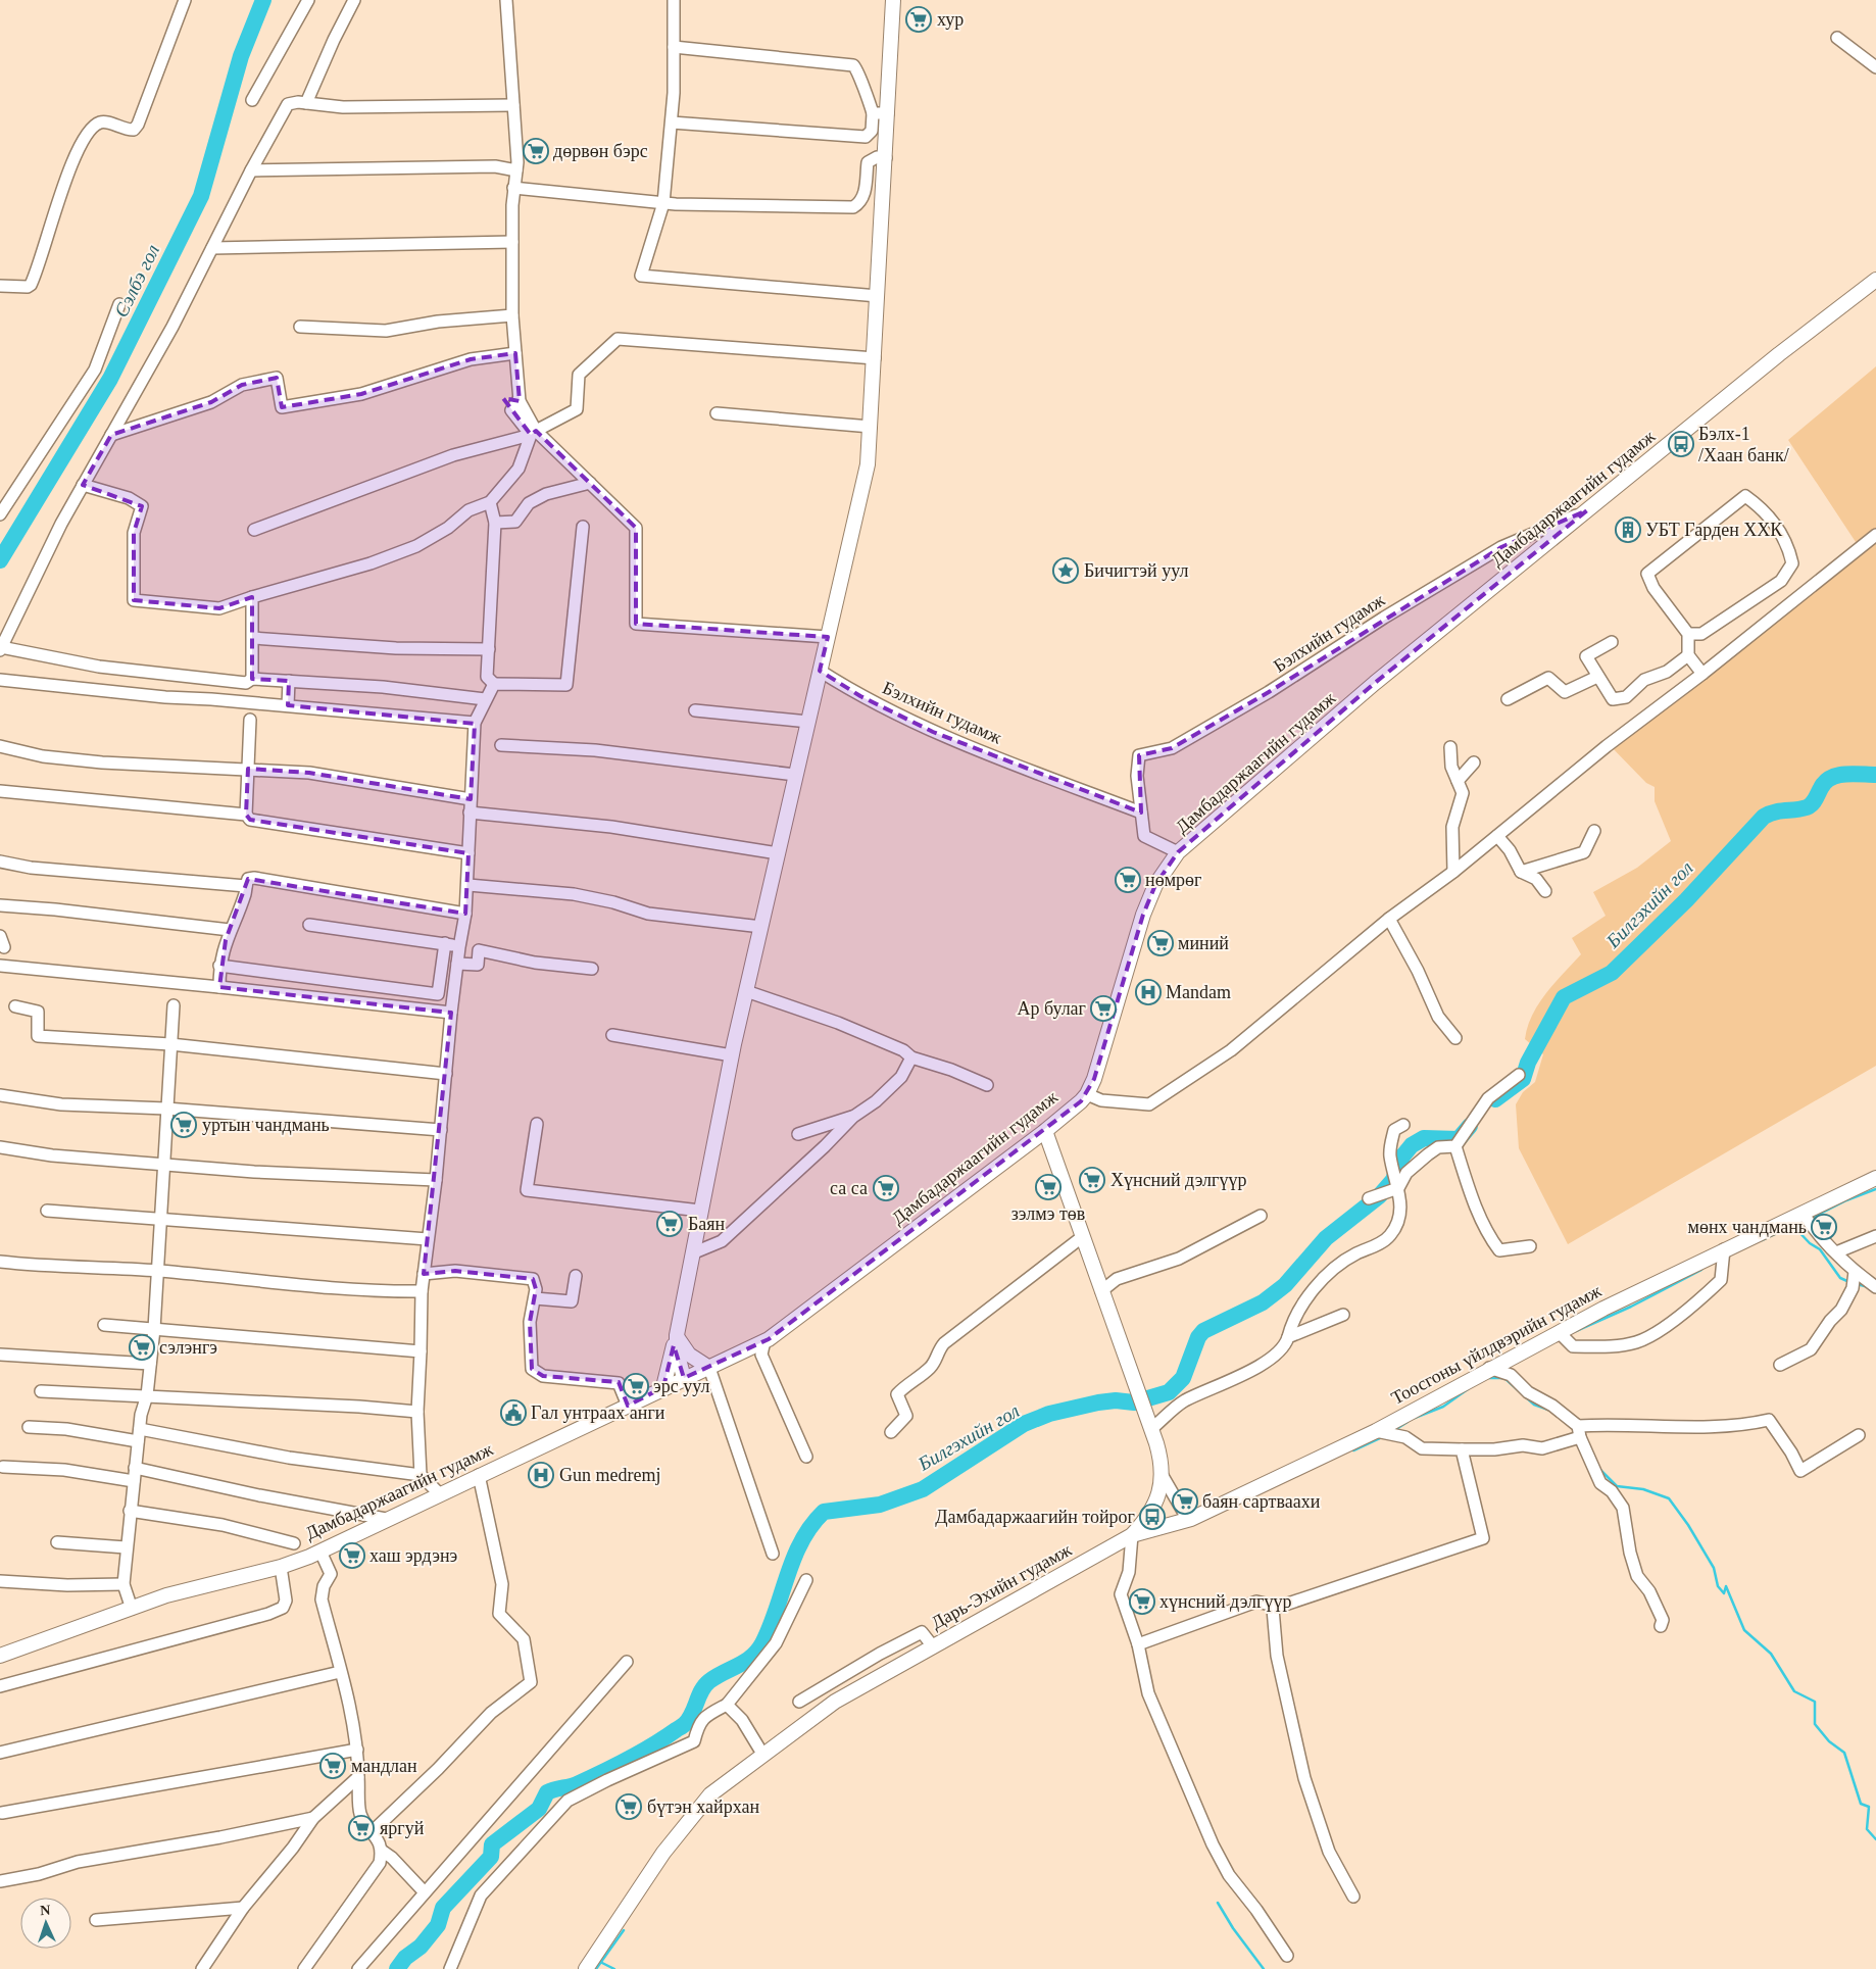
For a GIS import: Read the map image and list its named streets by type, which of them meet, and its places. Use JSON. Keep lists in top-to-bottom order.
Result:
{
  "streets": {
    "main road": ["Дамбадаржаагийн гудамж", "Тоосгоны үйлдвэрийн гудамж", "Дарь-Эхийн гудамж"],
    "street": ["Бэлхийн гудамж"]
  },
  "crossings": [
    ["Дамбадаржаагийн гудамж", "Бэлхийн гудамж"],
    ["Дамбадаржаагийн гудамж", "Дарь-Эхийн гудамж"],
    ["Тоосгоны үйлдвэрийн гудамж", "Дарь-Эхийн гудамж"]
  ],
  "water": ["Сэлбэ гол", "Билгэхийн гол"],
  "places": {
    "supermarket": [
      "хур",
      "дөрвөн бэрс",
      "нөмрөг",
      "миний",
      "Ар булаг",
      "уртын чандмань",
      "Хүнсний дэлгүүр",
      "зэлмэ төв",
      "са са",
      "Баян",
      "мөнх чандмань",
      "сэлэнгэ",
      "эрс уул",
      "баян сартваахи",
      "хаш эрдэнэ",
      "хүнсний дэлгүүр",
      "мандлан",
      "бүтэн хайрхан",
      "яргуй"
    ],
    "bus stop": ["Бэлх-1 /Хаан банк/", "Дамбадаржаагийн тойрог"],
    "building": ["УБТ Гарден ХХК"],
    "place": ["Бичигтэй уул"],
    "hospital": ["Mandam", "Gun medremj"],
    "public building": ["Гал унтраах анги"]
  },
  "north": "top"
}
